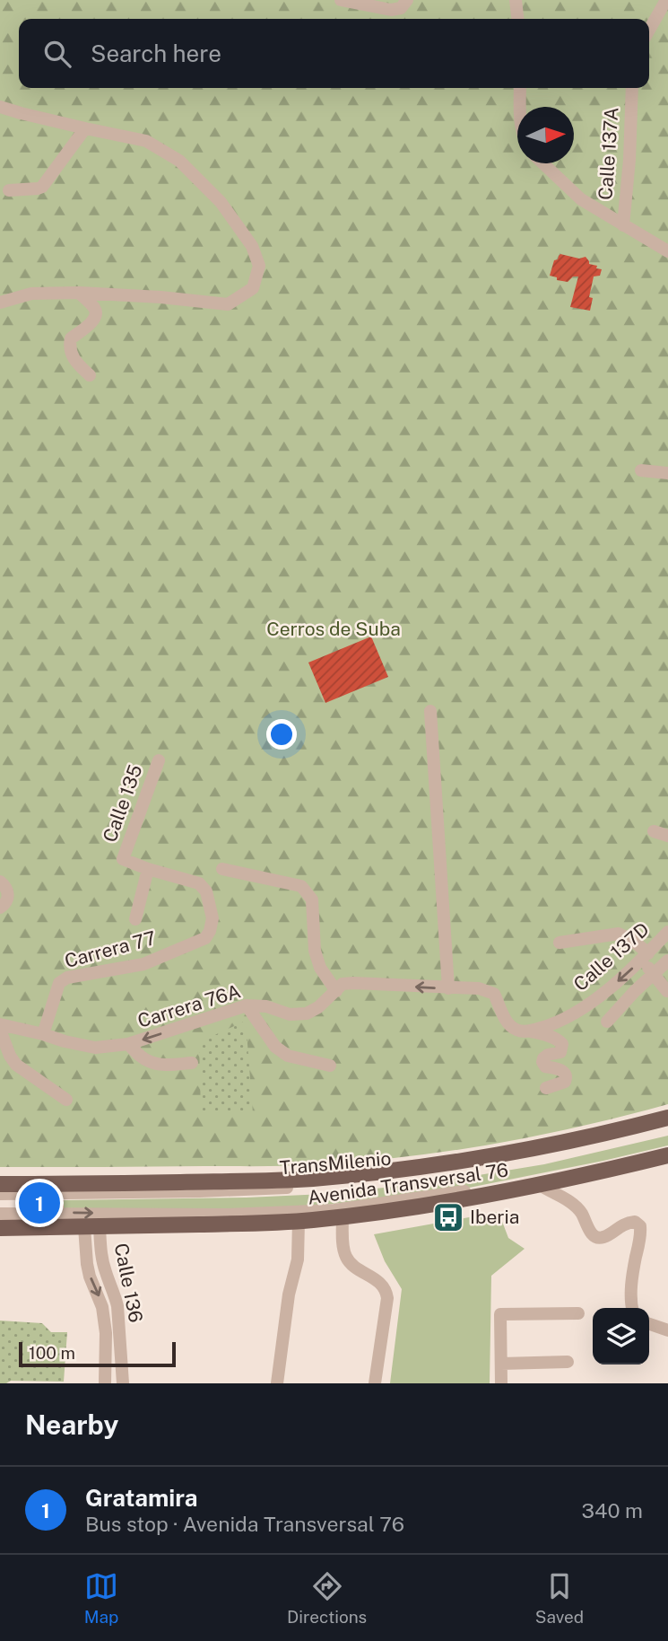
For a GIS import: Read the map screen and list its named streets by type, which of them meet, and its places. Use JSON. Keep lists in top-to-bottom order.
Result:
{
  "streets": {
    "main road": ["Avenida Transversal 76"],
    "street": [
      "Calle 137A",
      "Calle 135",
      "Carrera 77",
      "Calle 137D",
      "Carrera 76A",
      "TransMilenio",
      "Calle 136"
    ]
  },
  "crossings": [
    ["Calle 135", "Carrera 77"],
    ["Carrera 77", "Carrera 76A"],
    ["Calle 137D", "Carrera 76A"],
    ["Avenida Transversal 76", "Calle 136"]
  ],
  "one_way": ["Carrera 76A"],
  "parks": ["Cerros de Suba"],
  "places": {
    "bus stop": ["Iberia"]
  },
  "scale_bar": "100 m",
  "north": "right",
  "page": {
    "search": "Search here",
    "pins": "1",
    "scale": "100 m",
    "heading": "Nearby",
    "list": [
      {
        "mark": "1",
        "name": "Gratamira",
        "note": "Bus stop · Avenida Transversal 76",
        "value": "340 m"
      }
    ],
    "nav": ["Map", "Directions", "Saved"]
  }
}
